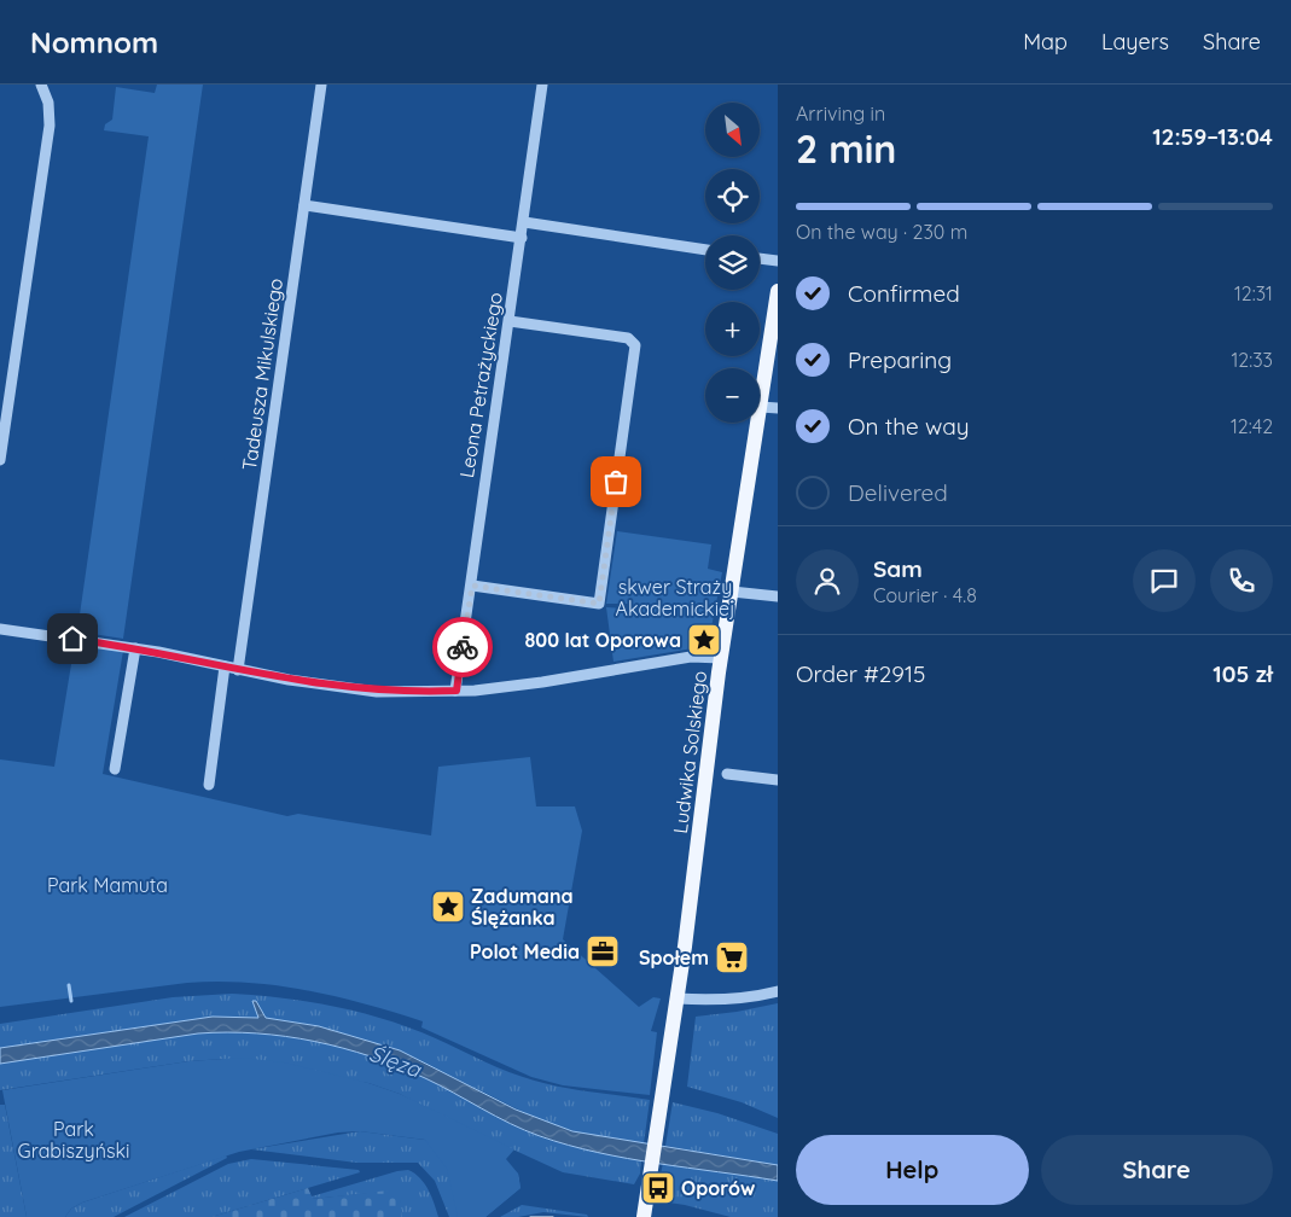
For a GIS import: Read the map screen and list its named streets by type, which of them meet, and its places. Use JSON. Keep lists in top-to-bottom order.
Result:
{
  "streets": {
    "main road": ["Ludwika Solskiego"],
    "street": ["Tadeusza Mikulskiego", "Leona Petrażyckiego"]
  },
  "water": ["Ślęza"],
  "parks": ["skwer Straży Akademickiej", "Park Mamuta", "Park Grabiszyński"],
  "places": {
    "place": ["800 lat Oporowa", "Zadumana Ślężanka"],
    "office": ["Polot Media"],
    "supermarket": ["Społem"],
    "bus stop": ["Oporów"]
  },
  "north": "bottom right",
  "page": {
    "header": "Nomnom",
    "nav": ["Map", "Layers", "Share"],
    "heading": ["2 min", "Arriving in", "12:59–13:04"],
    "panel": [
      "Sam",
      "Courier · 4.8",
      "Order #2915",
      "105 zł"
    ],
    "map_buttons": ["+", "−"],
    "bar": "On the way · 230 m",
    "list": [
      ["Confirmed", "12:31"],
      ["Preparing", "12:33"],
      ["On the way", "12:42"],
      "Delivered"
    ],
    "buttons": ["Help", "Share"]
  }
}
